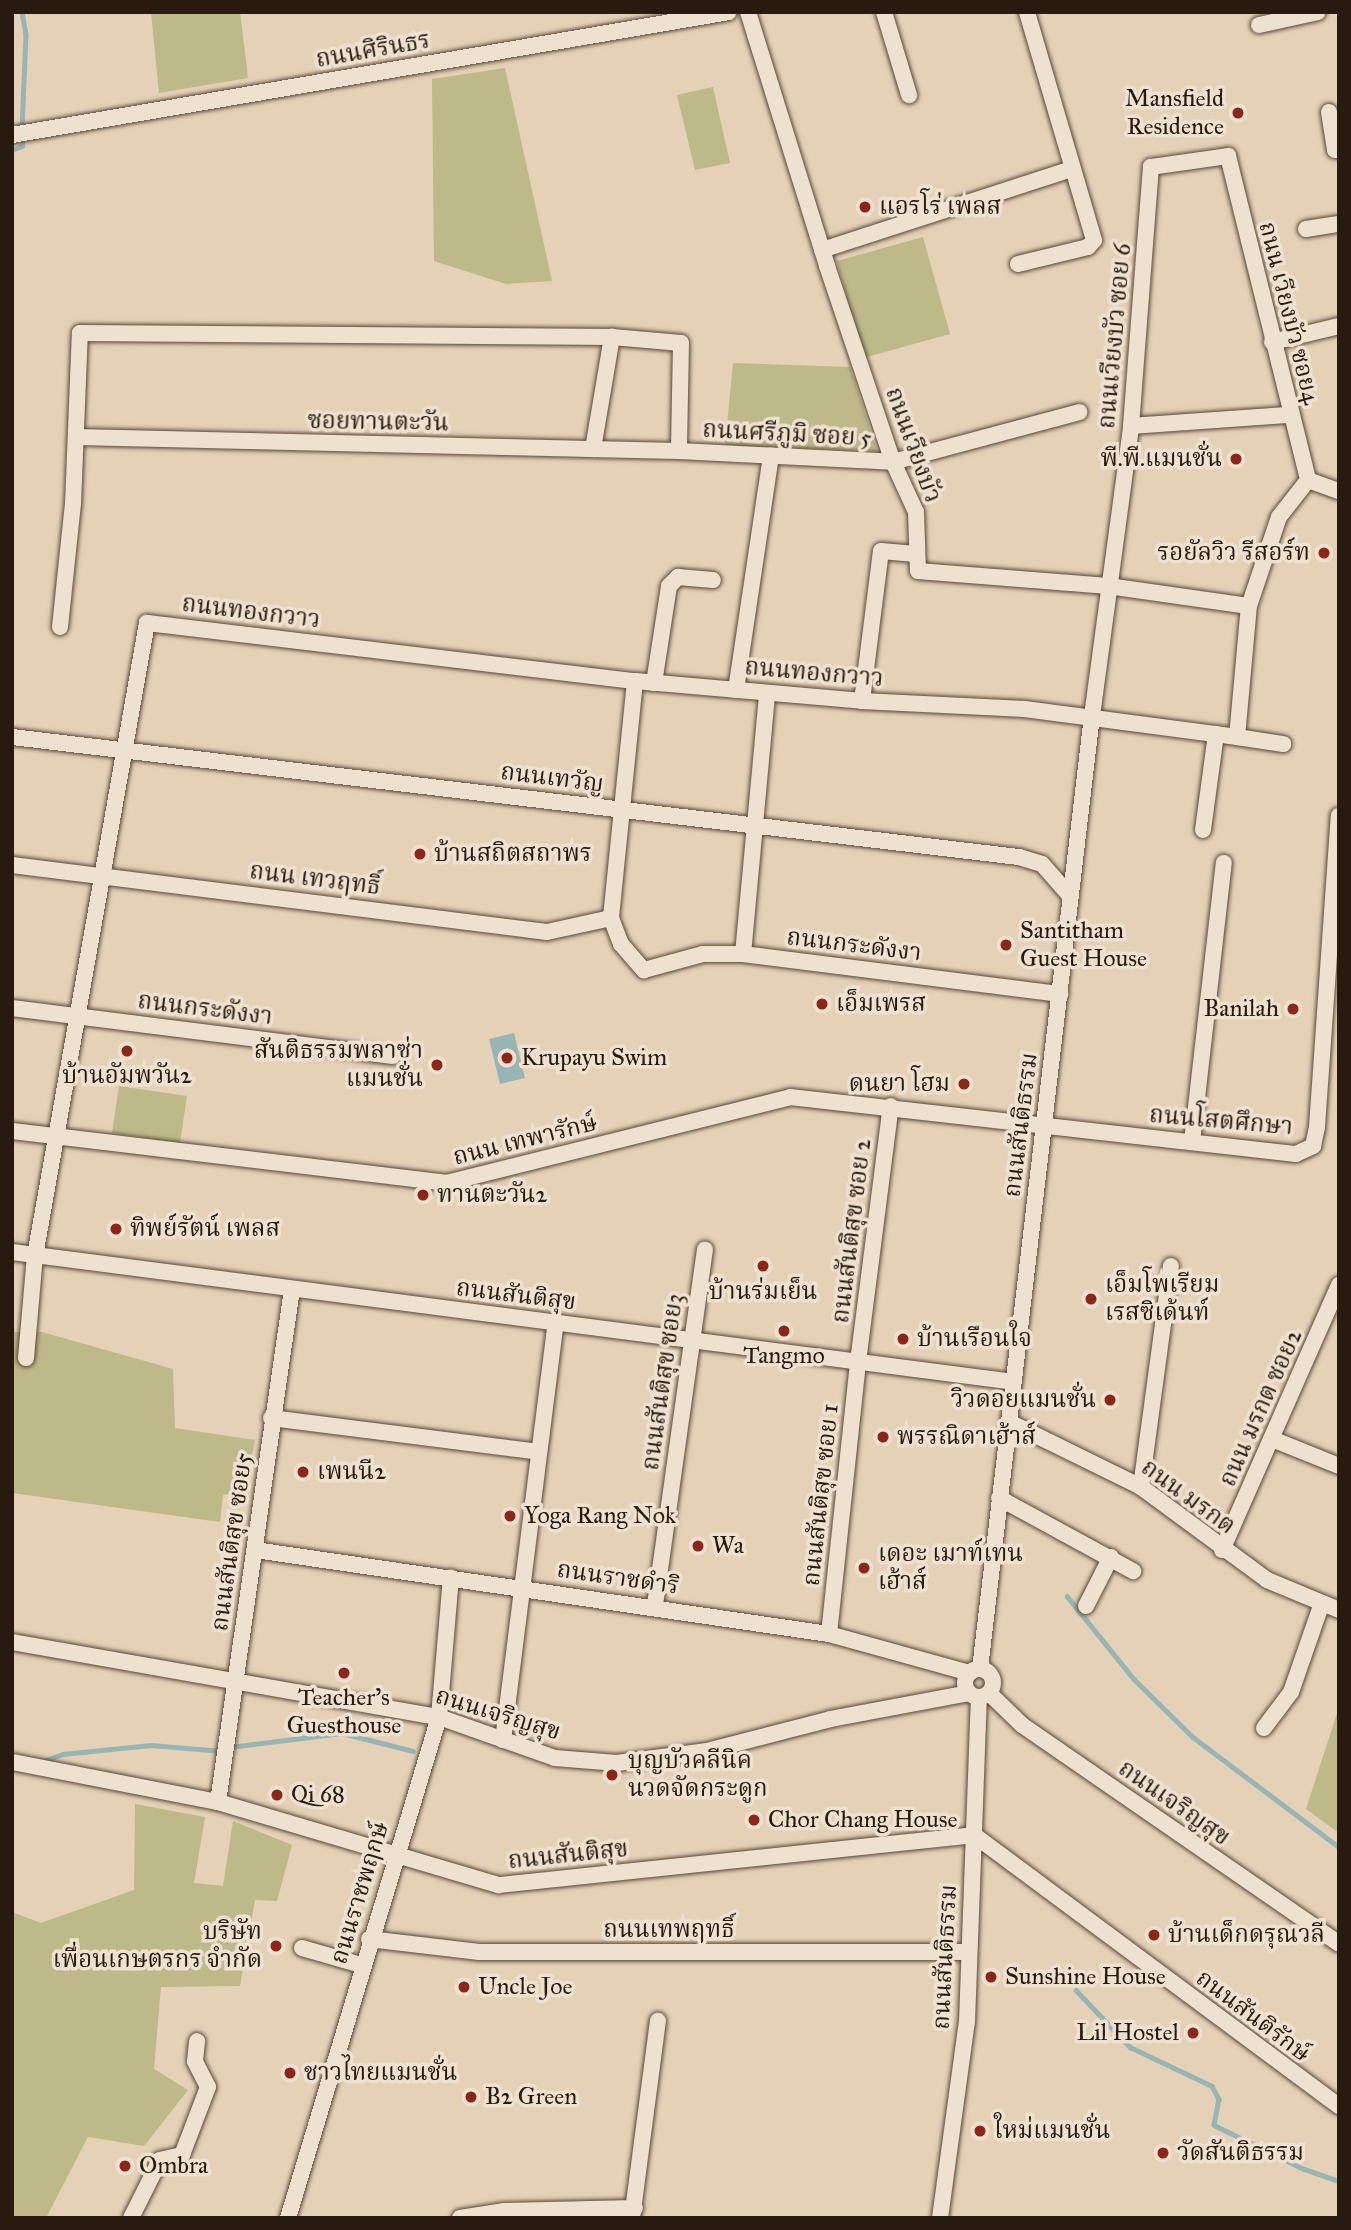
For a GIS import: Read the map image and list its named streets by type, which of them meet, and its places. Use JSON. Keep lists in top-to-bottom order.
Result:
{
  "streets": {
    "street": [
      "ถนนศิรินธร",
      "ถนน เวียงบัว ซอย4",
      "ถนนเวียงบัว ซอย 6",
      "ซอยทานตะวัน",
      "ถนนศรีภูมิ ซอย 5",
      "ถนนเวียงบัว",
      "ถนนทองกวาว",
      "ถนนเทวัญ",
      "ถนน เทวฤทธิ์",
      "ถนนกระดังงา",
      "ถนนโสตศึกษา",
      "ถนนสันติธรรม",
      "ถนน เทพารักษ์",
      "ถนนสันติสุข ซอย 2",
      "ถนนสันติสุข",
      "ถนนสันติสุข ซอย3",
      "ถนน มรกต ซอย2",
      "ถนนสันติสุข ซอย 1",
      "ถนน มรกต",
      "ถนนสันติสุข ซอย5",
      "ถนนราชดำริ",
      "ถนนเจริญสุข",
      "ถนนราชพฤกษ์",
      "ถนนเทพฤทธิ์",
      "ถนนสันติรักษ์"
    ]
  },
  "crossings": [
    ["ถนน เวียงบัว ซอย4", "ถนนเวียงบัว ซอย 6"],
    ["ถนนเวียงบัว ซอย 6", "ถนนสันติธรรม"],
    ["ซอยทานตะวัน", "ถนนศรีภูมิ ซอย 5"],
    ["ถนนศรีภูมิ ซอย 5", "ถนนเวียงบัว"],
    ["ถนนทองกวาว", "ถนนเทวัญ"],
    ["ถนนทองกวาว", "ถนน เทวฤทธิ์"],
    ["ถนนทองกวาว", "ถนนกระดังงา"],
    ["ถนนทองกวาว", "ถนนสันติธรรม"],
    ["ถนนทองกวาว", "ถนน เทพารักษ์"],
    ["ถนนทองกวาว", "ถนนสันติสุข"],
    ["ถนนเทวัญ", "ถนนสันติธรรม"],
    ["ถนน เทวฤทธิ์", "ถนนกระดังงา"],
    ["ถนนกระดังงา", "ถนนสันติธรรม"],
    ["ถนนโสตศึกษา", "ถนนสันติธรรม"],
    ["ถนนโสตศึกษา", "ถนน เทพารักษ์"],
    ["ถนนสันติธรรม", "ถนน เทพารักษ์"],
    ["ถนนสันติธรรม", "ถนนสันติสุข"],
    ["ถนนสันติธรรม", "ถนน มรกต"],
    ["ถนนสันติธรรม", "ถนนราชดำริ"],
    ["ถนนสันติธรรม", "ถนนเจริญสุข"],
    ["ถนนสันติธรรม", "ถนนเทพฤทธิ์"],
    ["ถนนสันติธรรม", "ถนนสันติรักษ์"],
    ["ถนน เทพารักษ์", "ถนนสันติสุข ซอย 2"],
    ["ถนนสันติสุข ซอย 2", "ถนนสันติสุข"],
    ["ถนนสันติสุข ซอย 2", "ถนนสันติสุข ซอย 1"],
    ["ถนนสันติสุข", "ถนนสันติสุข ซอย3"],
    ["ถนนสันติสุข", "ถนนสันติสุข ซอย 1"],
    ["ถนนสันติสุข", "ถนนสันติสุข ซอย5"],
    ["ถนนสันติสุข", "ถนนราชพฤกษ์"],
    ["ถนนสันติสุข", "ถนนสันติรักษ์"],
    ["ถนนสันติสุข ซอย3", "ถนนราชดำริ"],
    ["ถนน มรกต ซอย2", "ถนน มรกต"],
    ["ถนนสันติสุข ซอย 1", "ถนนราชดำริ"],
    ["ถนนสันติสุข ซอย5", "ถนนราชดำริ"],
    ["ถนนสันติสุข ซอย5", "ถนนเจริญสุข"],
    ["ถนนราชดำริ", "ถนนราชพฤกษ์"],
    ["ถนนเจริญสุข", "ถนนราชพฤกษ์"],
    ["ถนนราชพฤกษ์", "ถนนเทพฤทธิ์"]
  ],
  "places": [
    "Mansfield Residence",
    "แอรโร่ เพลส",
    "พี.พี.แมนชั่น",
    "รอยัลวิว รีสอร์ท",
    "บ้านสถิตสถาพร",
    "Santitham Guest House",
    "เอ็มเพรส",
    "Banilah",
    "บ้านอัมพวัน2",
    "Krupayu Swim",
    "สันติธรรมพลาซ่า แมนชั่น",
    "ดนยา โฮม",
    "ทานตะวัน2",
    "ทิพย์รัตน์ เพลส",
    "บ้านร่มเย็น",
    "เอ็มโพเรียม เรสซิเด้นท์",
    "Tangmo",
    "บ้านเรือนใจ",
    "วิวดอยแมนชั่น",
    "พรรณิดาเฮ้าส์",
    "เพนนี2",
    "Yoga Rang Nok",
    "Wa",
    "เดอะ เมาท์เทน เฮ้าส์",
    "Teacher's Guesthouse",
    "บุญบัวคลีนิค นวดจัดกระดูก",
    "Qi 68",
    "Chor Chang House",
    "บ้านเด็กดรุณวลี",
    "บริษัท เพื่อนเกษตรกร จำกัด",
    "Sunshine House",
    "Uncle Joe",
    "Lil Hostel",
    "ชาวไทยแมนชั่น",
    "B2 Green",
    "ใหม่แมนชั่น",
    "วัดสันติธรรม",
    "Ombra"
  ]
}
